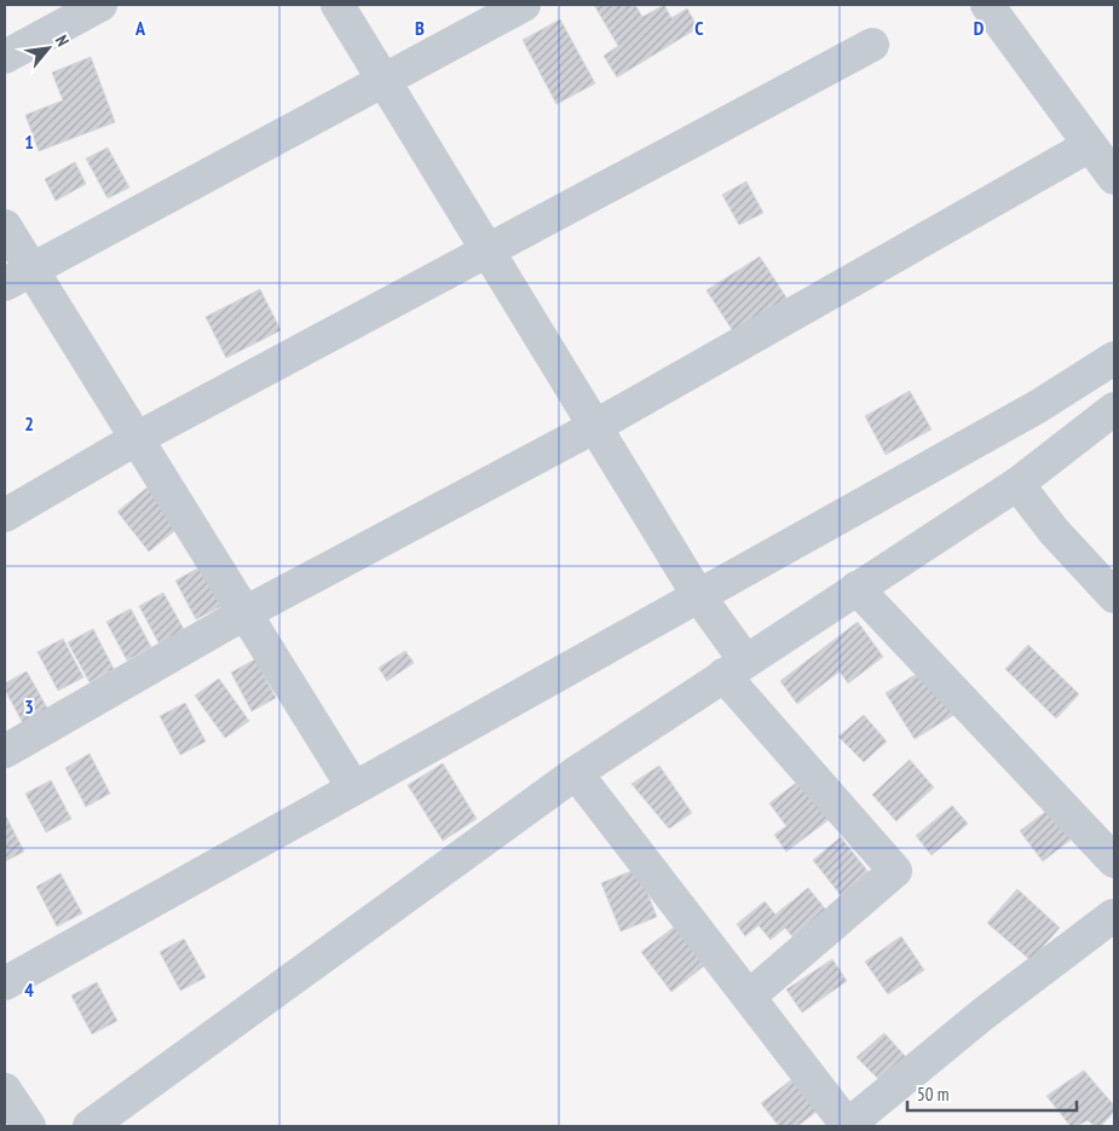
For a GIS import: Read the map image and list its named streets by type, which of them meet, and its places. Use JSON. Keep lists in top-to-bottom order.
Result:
{
  "scale_bar": "50 m",
  "north": "top right",
  "grid": {
    "columns": [
      "A",
      "B",
      "C",
      "D"
    ],
    "rows": [
      "1",
      "2",
      "3",
      "4"
    ]
  }
}
